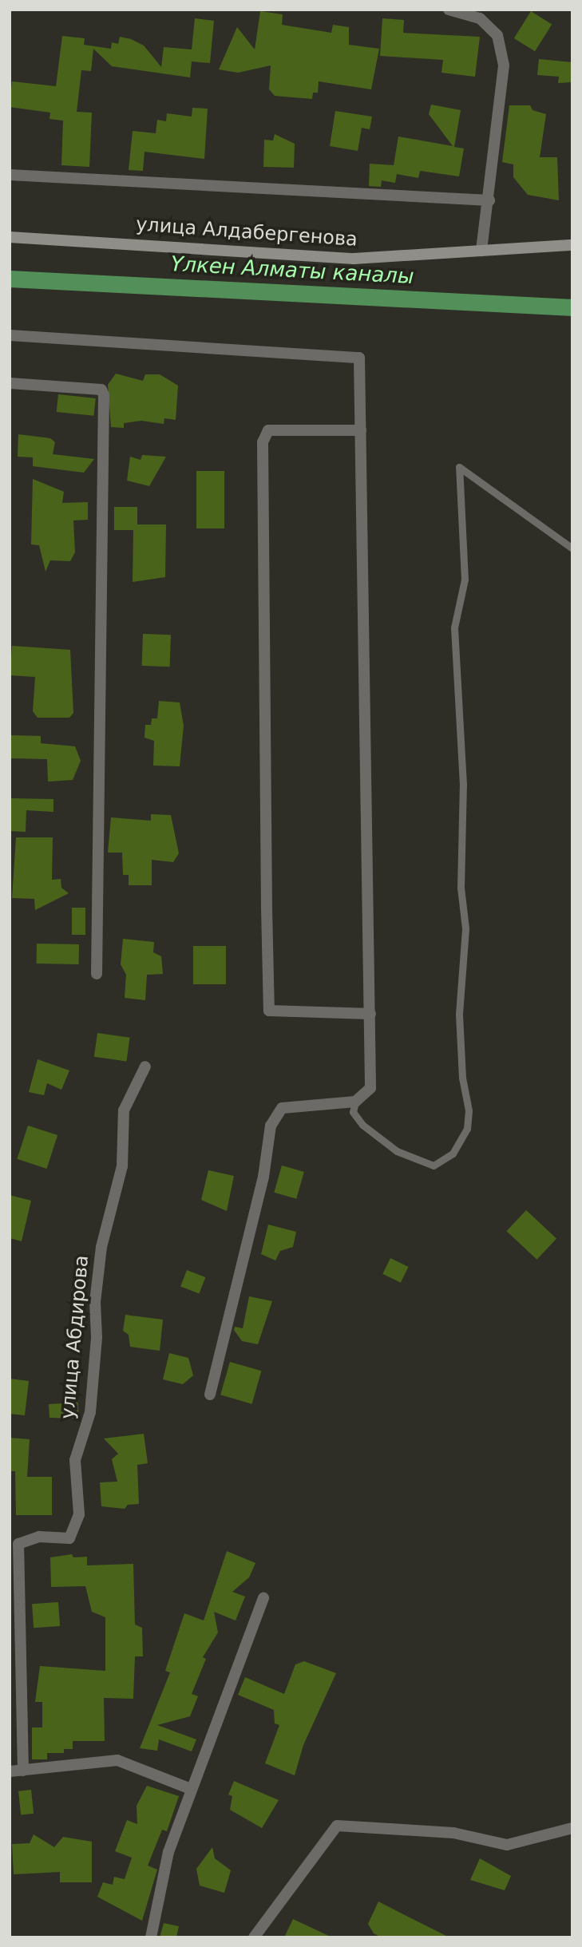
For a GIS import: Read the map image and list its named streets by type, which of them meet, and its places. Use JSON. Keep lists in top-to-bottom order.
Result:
{
  "streets": {
    "main road": ["улица Алдабергенова"],
    "street": ["улица Абдирова"]
  },
  "water": ["Үлкен Алматы каналы"]
}
